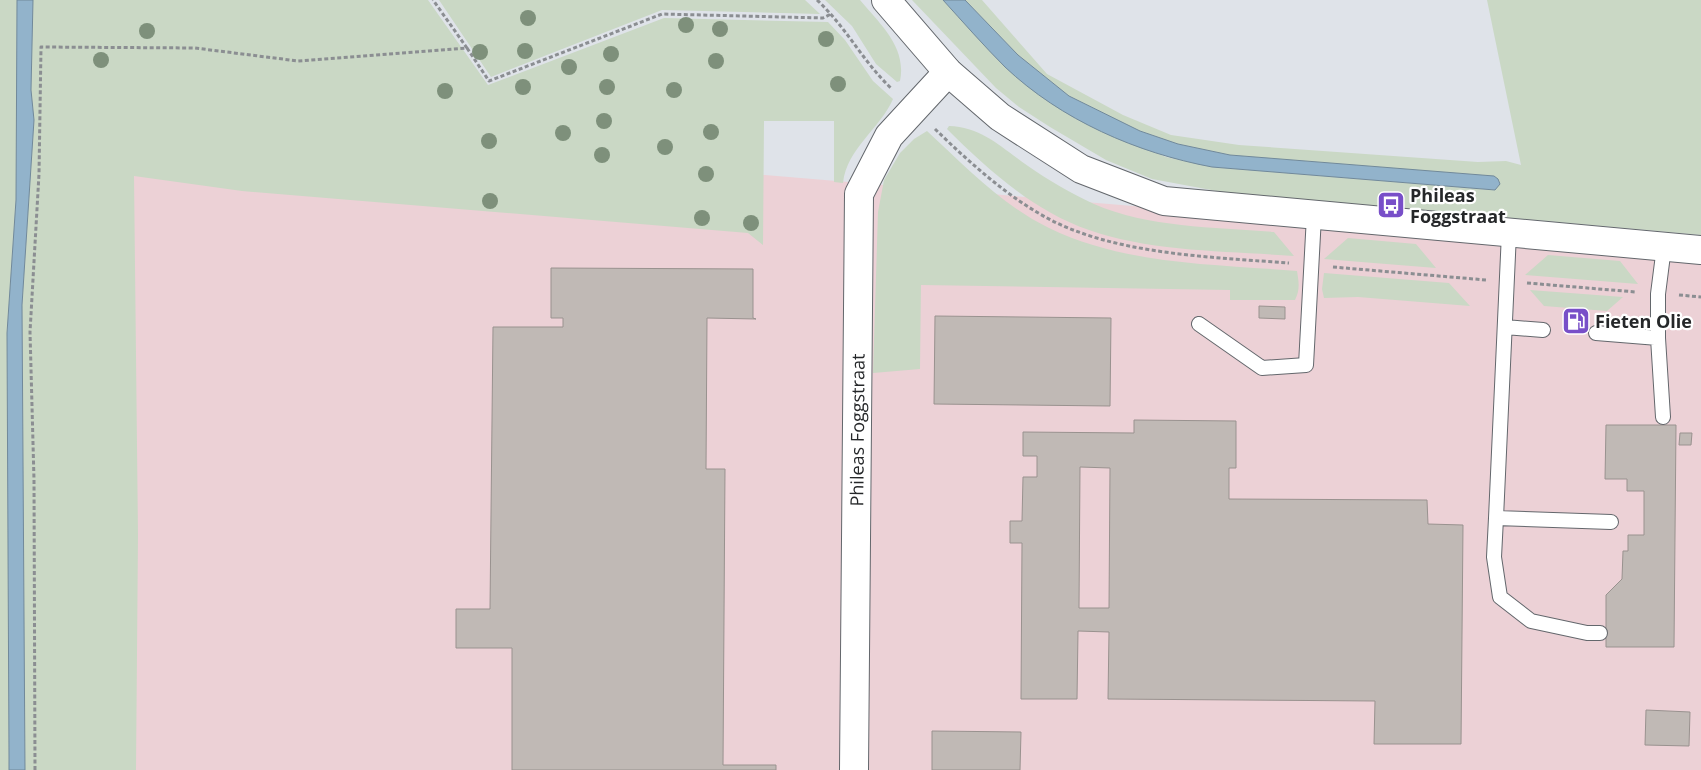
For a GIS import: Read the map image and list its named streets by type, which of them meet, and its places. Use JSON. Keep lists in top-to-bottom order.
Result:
{
  "streets": {
    "street": ["Phileas Foggstraat"]
  },
  "places": {
    "bus stop": ["Phileas Foggstraat"],
    "fuel station": ["Fieten Olie"]
  }
}
